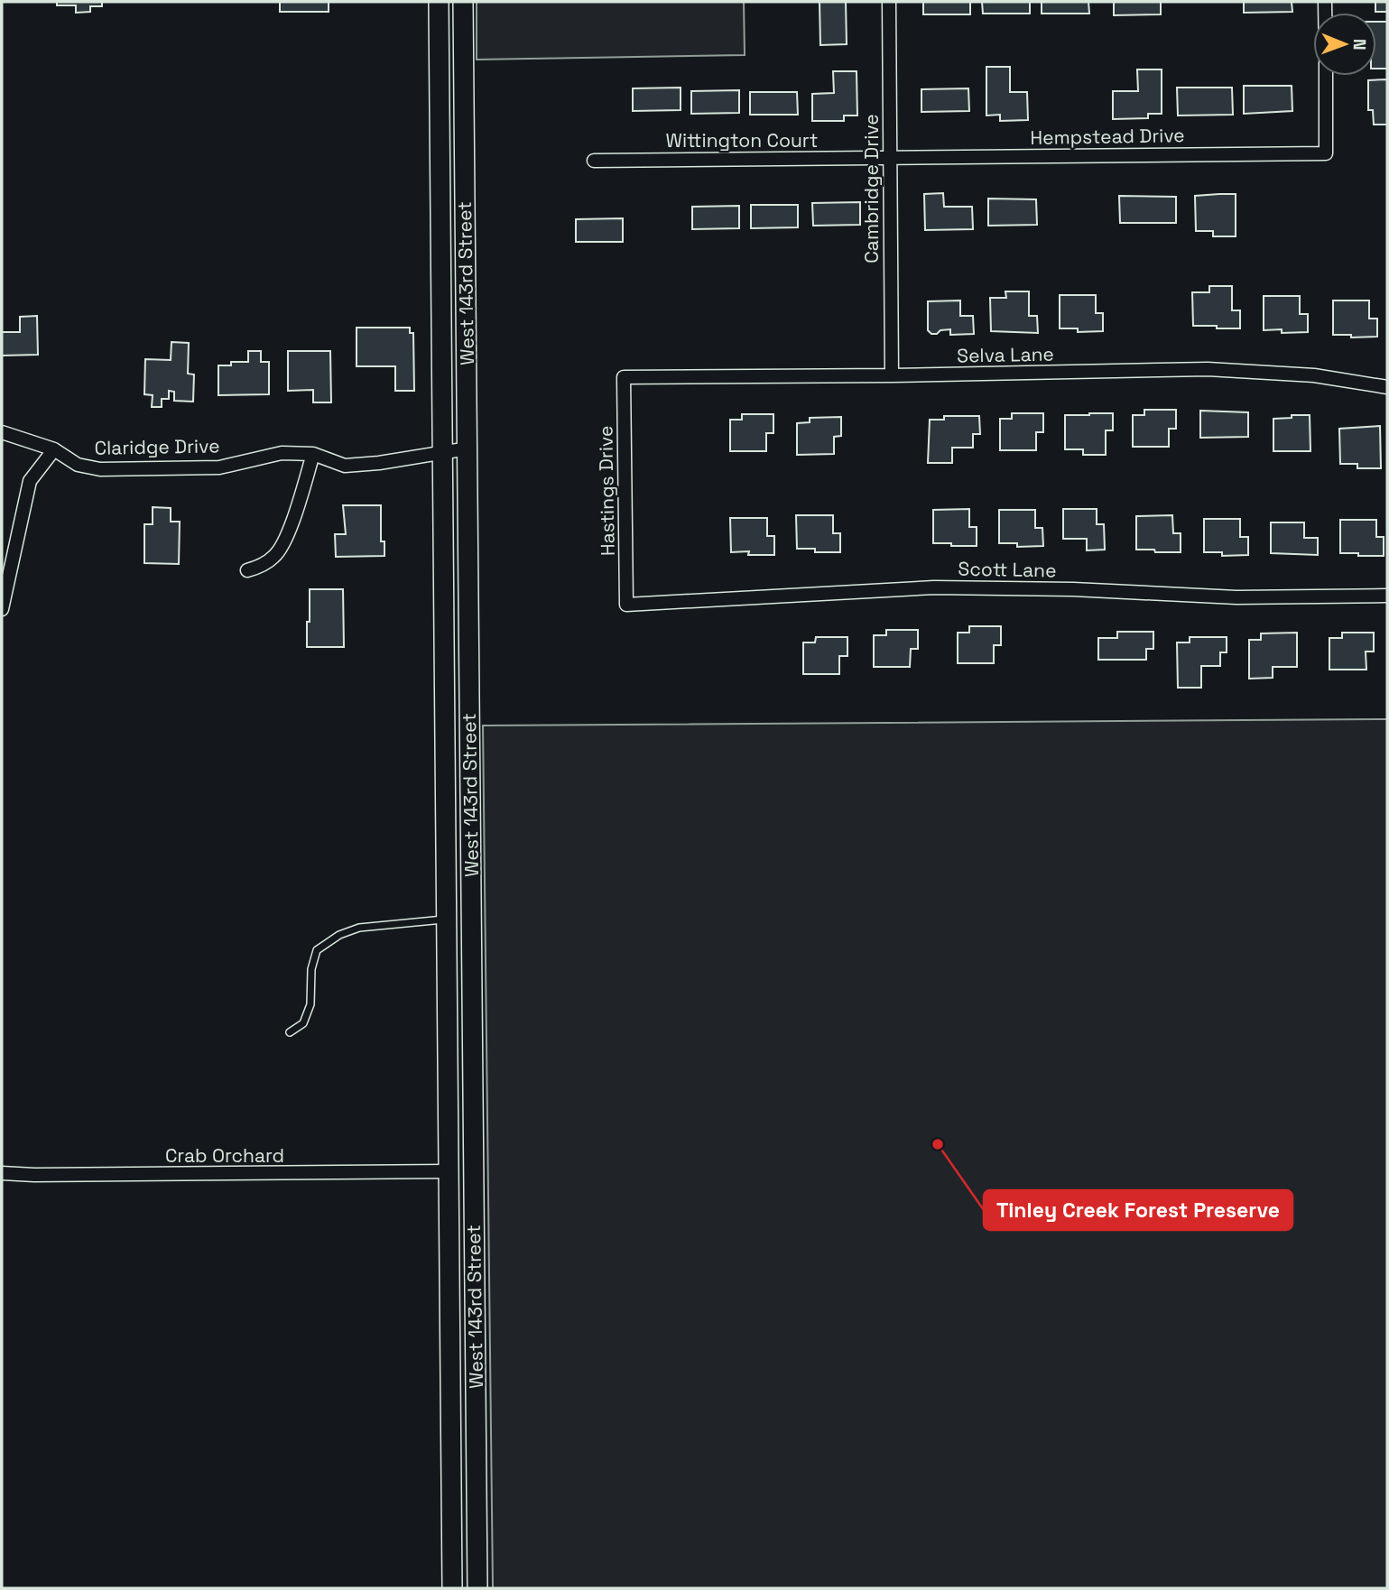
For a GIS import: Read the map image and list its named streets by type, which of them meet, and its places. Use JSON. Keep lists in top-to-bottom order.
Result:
{
  "streets": {
    "main road": ["West 143rd Street"],
    "street": [
      "Hempstead Drive",
      "Wittington Court",
      "Cambridge Drive",
      "Selva Lane",
      "Claridge Drive",
      "Hastings Drive",
      "Scott Lane",
      "Crab Orchard"
    ]
  },
  "crossings": [
    ["Hempstead Drive", "Wittington Court"],
    ["Hempstead Drive", "Cambridge Drive"],
    ["Wittington Court", "Cambridge Drive"],
    ["Cambridge Drive", "Selva Lane"],
    ["West 143rd Street", "Claridge Drive"],
    ["West 143rd Street", "Crab Orchard"],
    ["Selva Lane", "Hastings Drive"],
    ["Hastings Drive", "Scott Lane"]
  ],
  "places": ["Tinley Creek Forest Preserve"],
  "north": "right"
}
